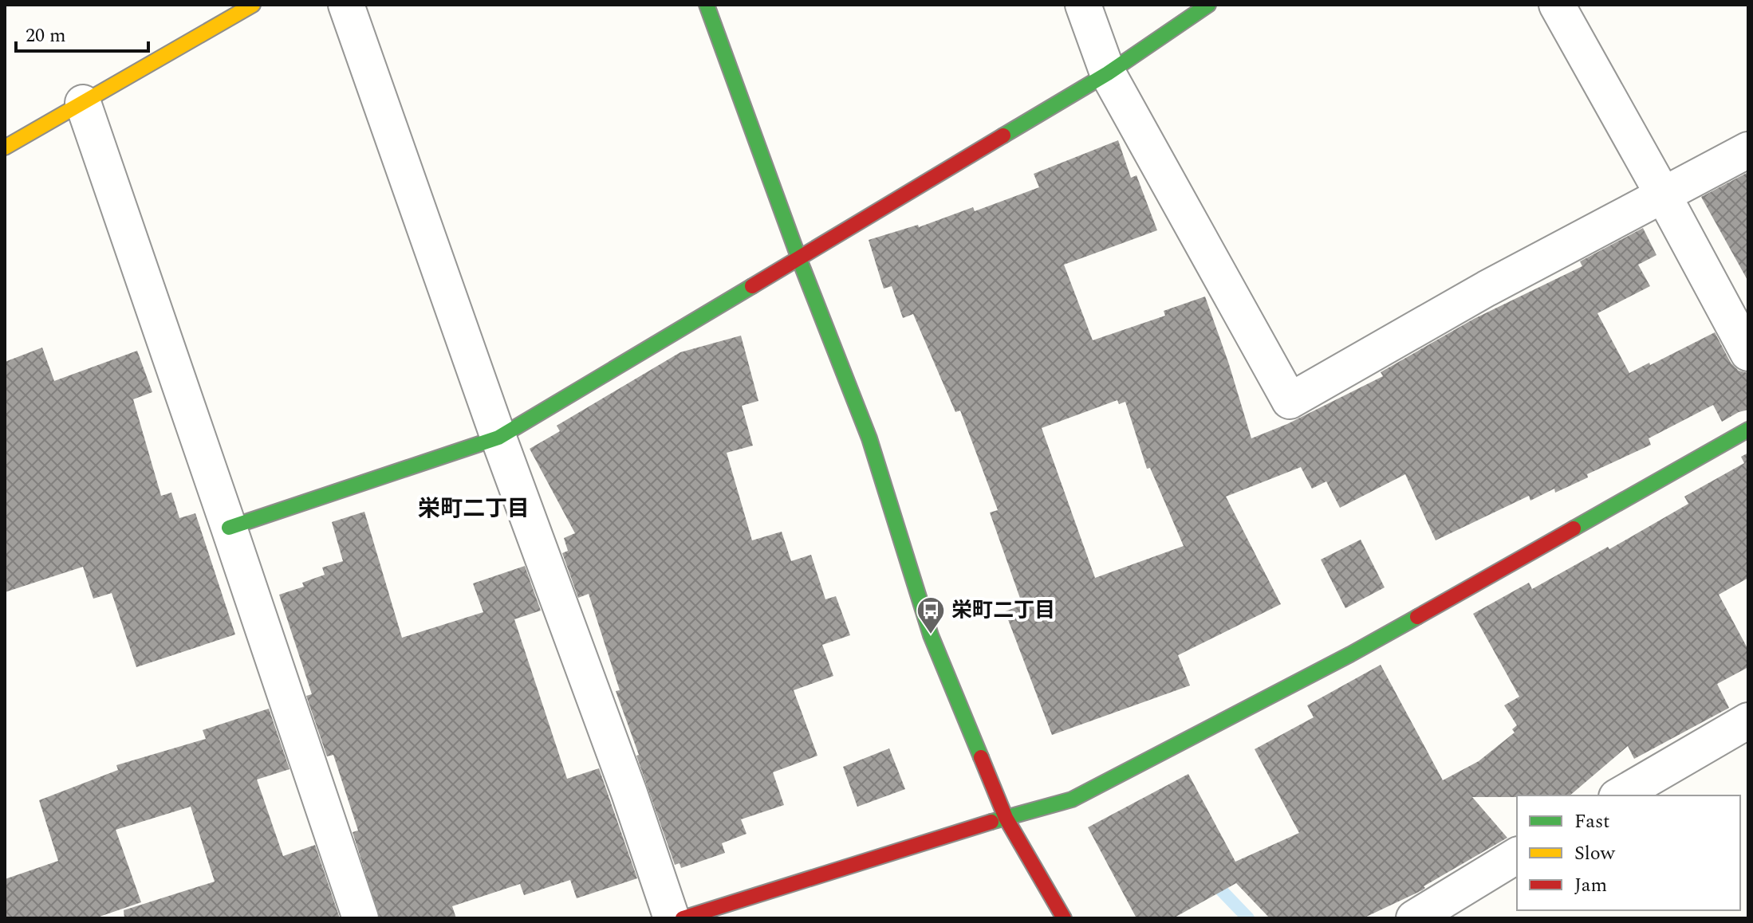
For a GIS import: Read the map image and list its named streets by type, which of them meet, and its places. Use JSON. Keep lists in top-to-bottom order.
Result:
{
  "districts": ["栄町二丁目"],
  "places": {
    "bus stop": ["栄町二丁目"]
  },
  "legend": ["Fast", "Slow", "Jam"],
  "scale_bar": "20 m"
}
